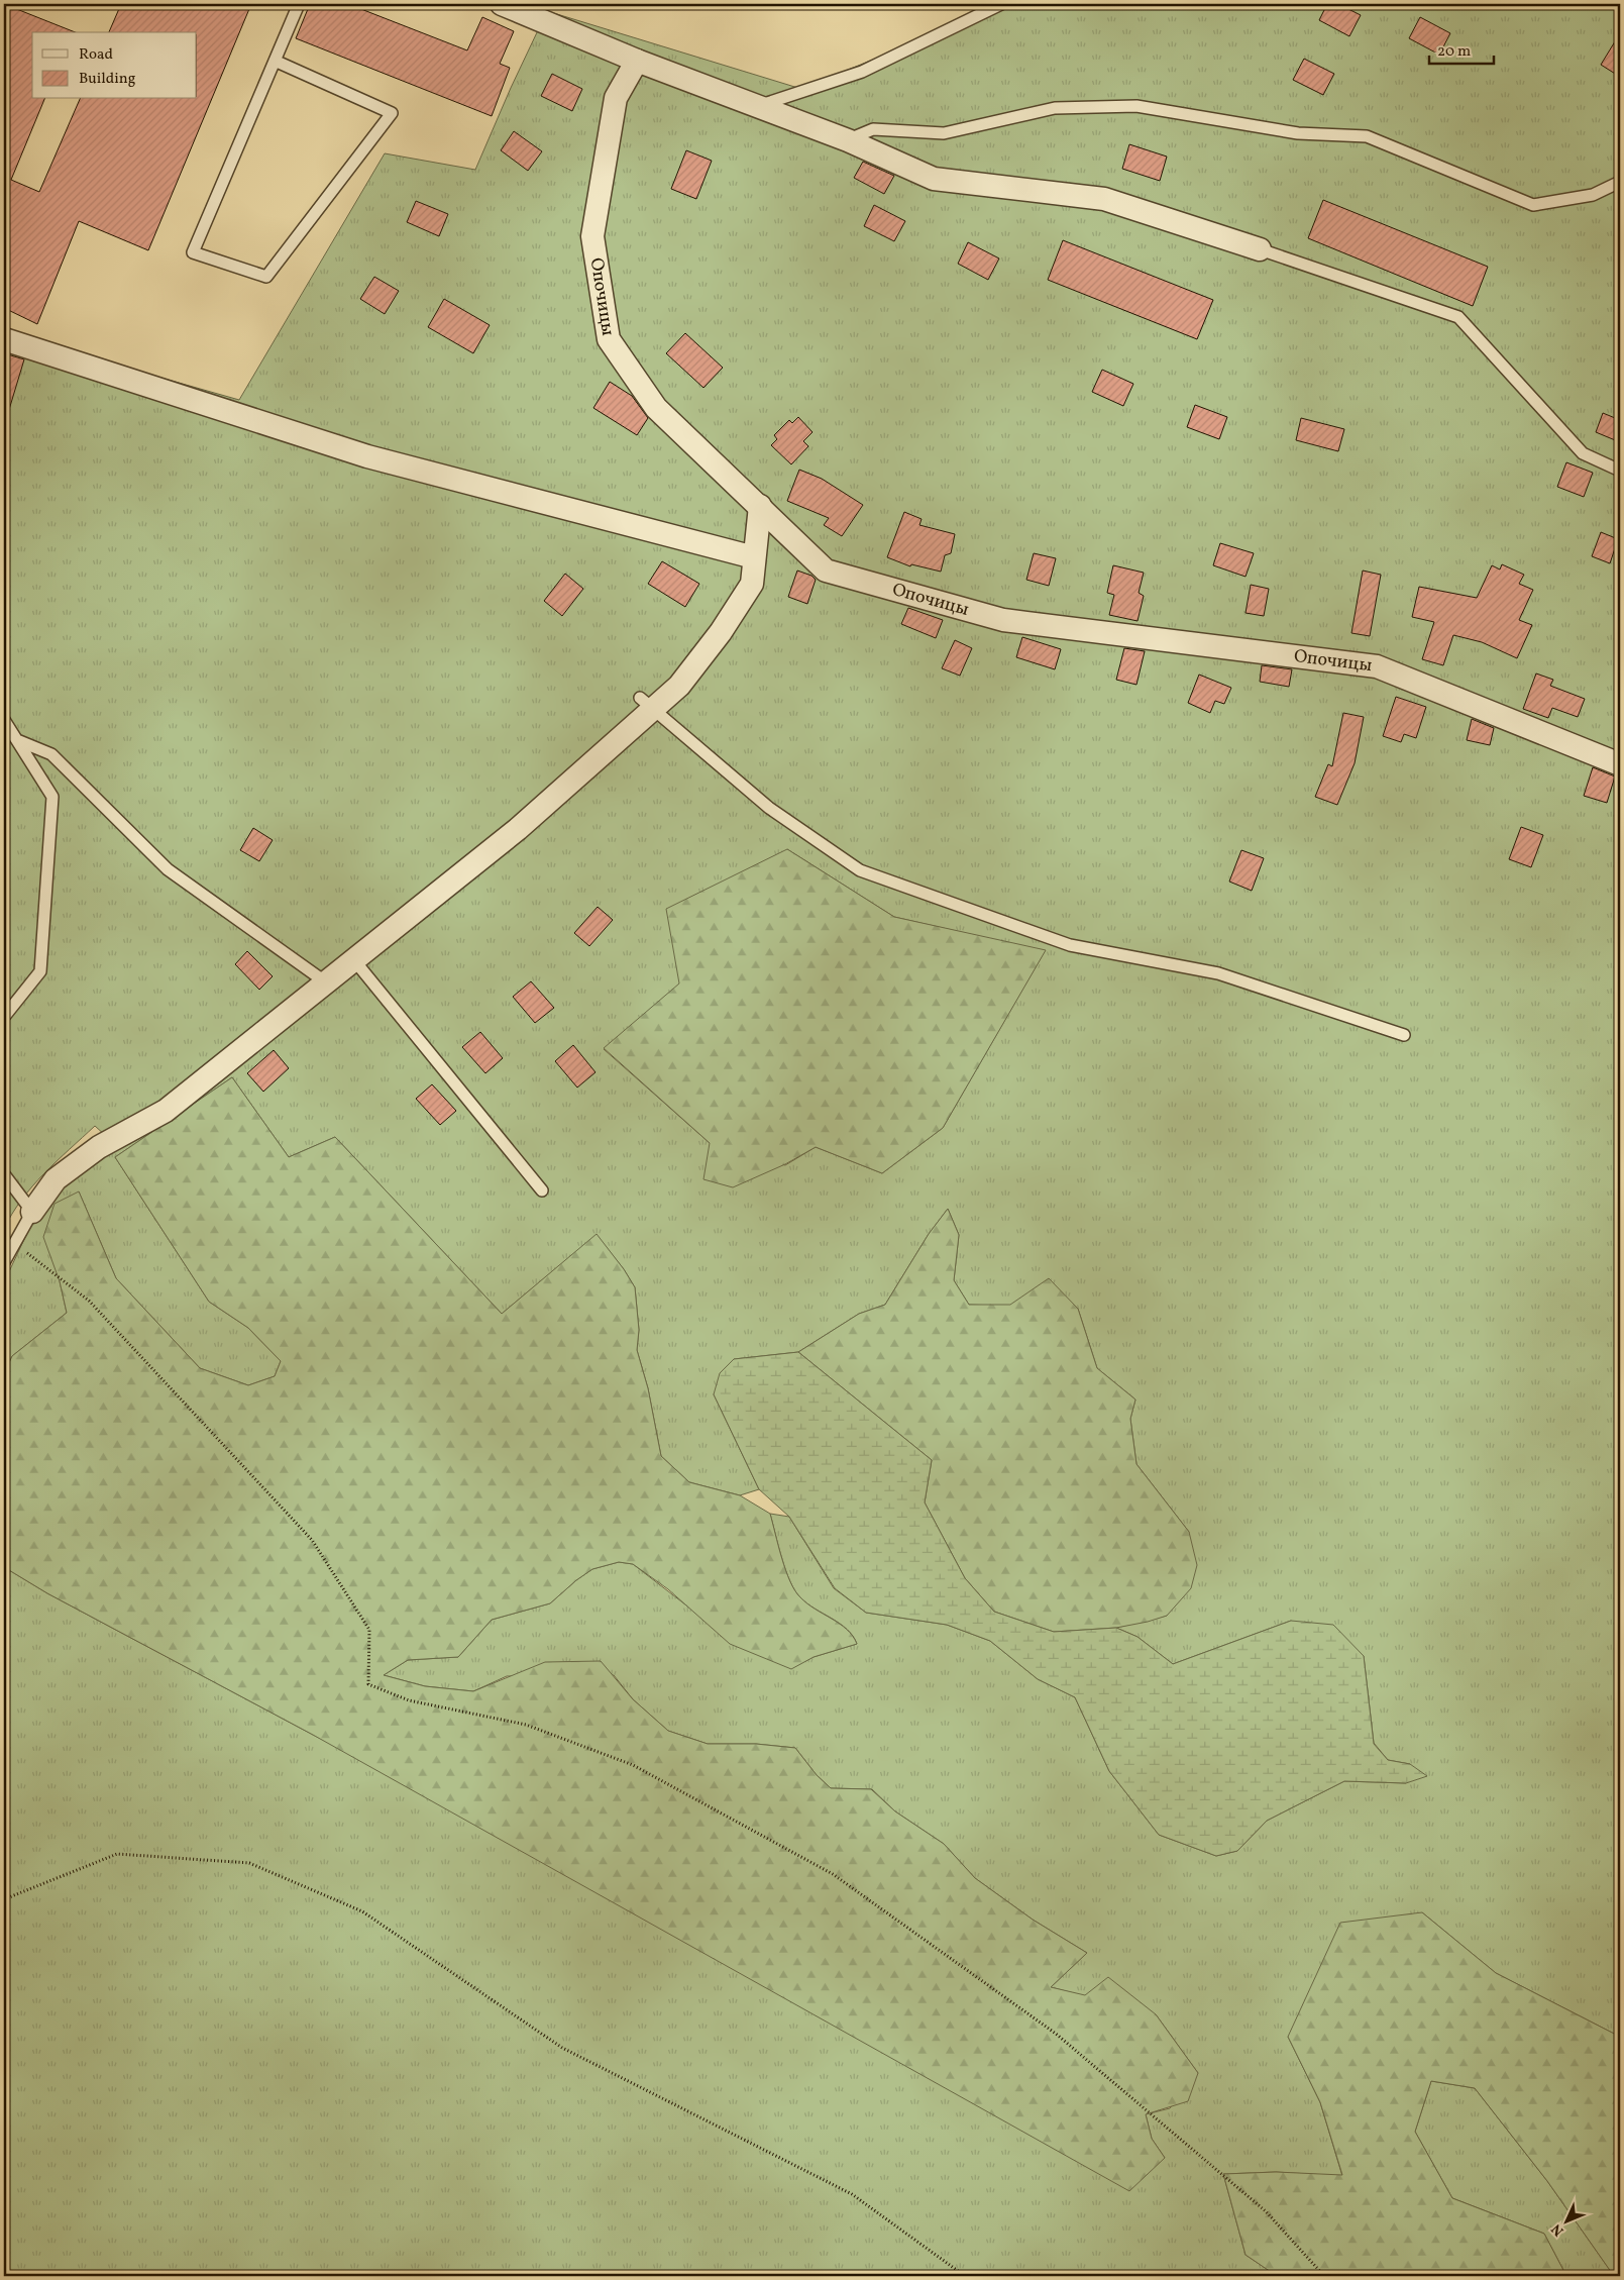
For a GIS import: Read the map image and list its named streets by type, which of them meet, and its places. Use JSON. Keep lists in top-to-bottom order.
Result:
{
  "streets": {
    "street": ["Опочицы"]
  },
  "legend": ["Road", "Building"],
  "scale_bar": "20 m",
  "north": "bottom left"
}
